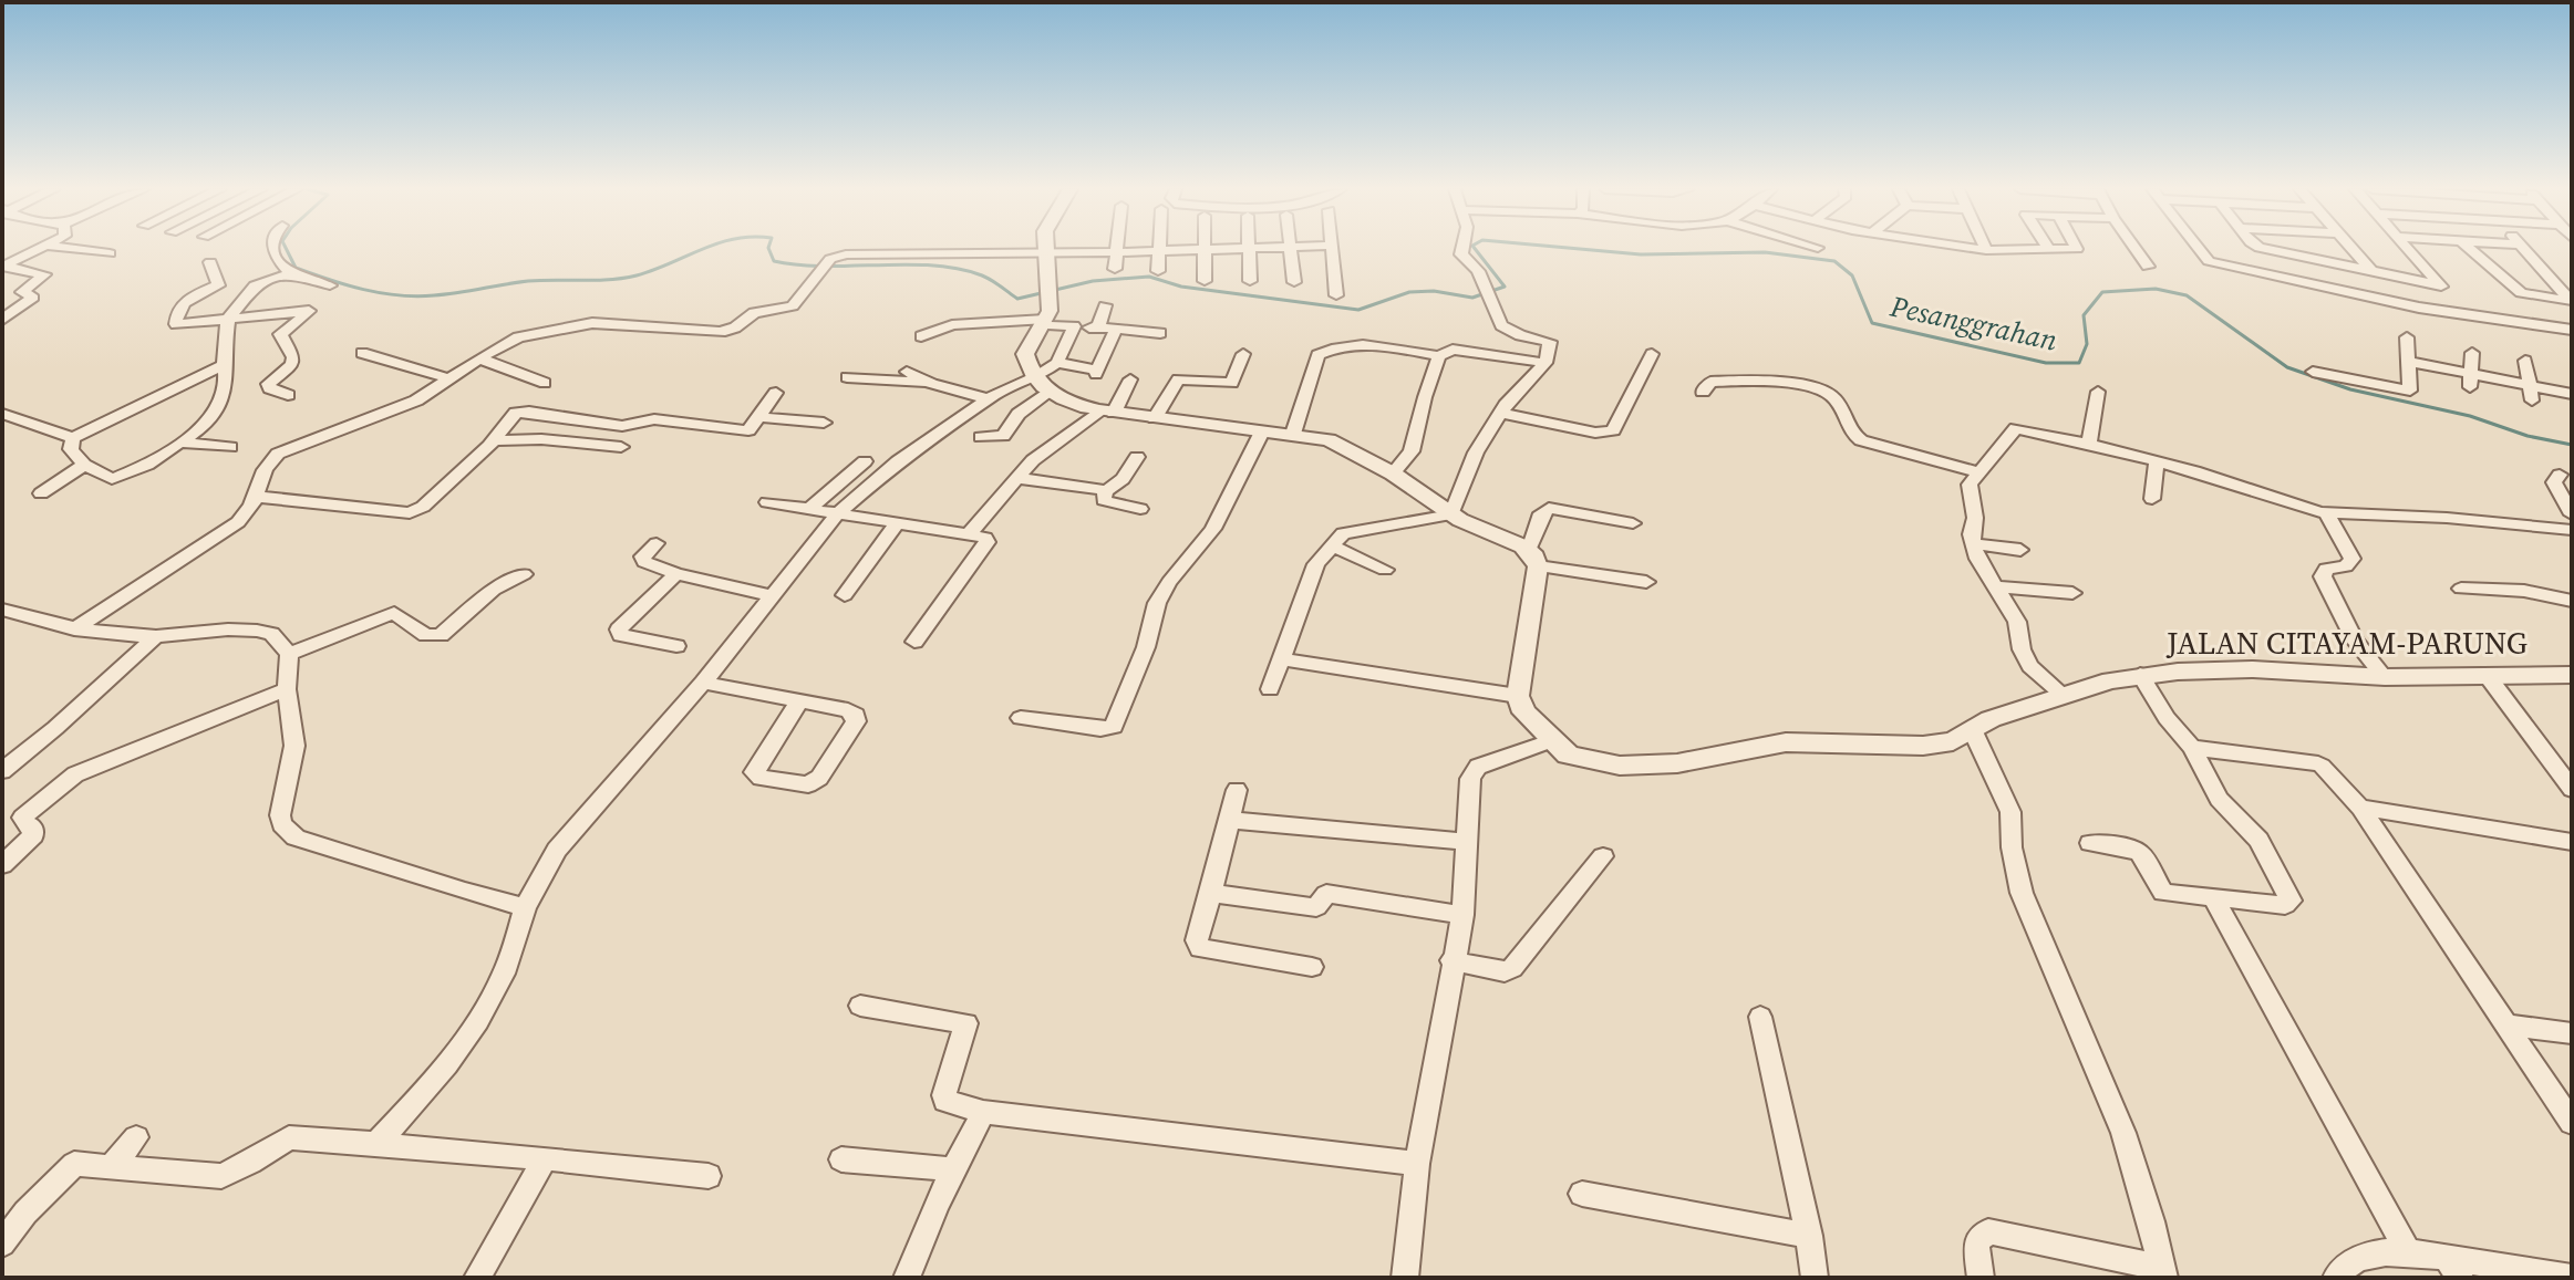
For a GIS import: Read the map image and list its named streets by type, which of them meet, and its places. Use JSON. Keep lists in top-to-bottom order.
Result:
{
  "streets": {
    "street": ["JALAN CITAYAM-PARUNG"]
  },
  "water": ["Pesanggrahan"]
}
